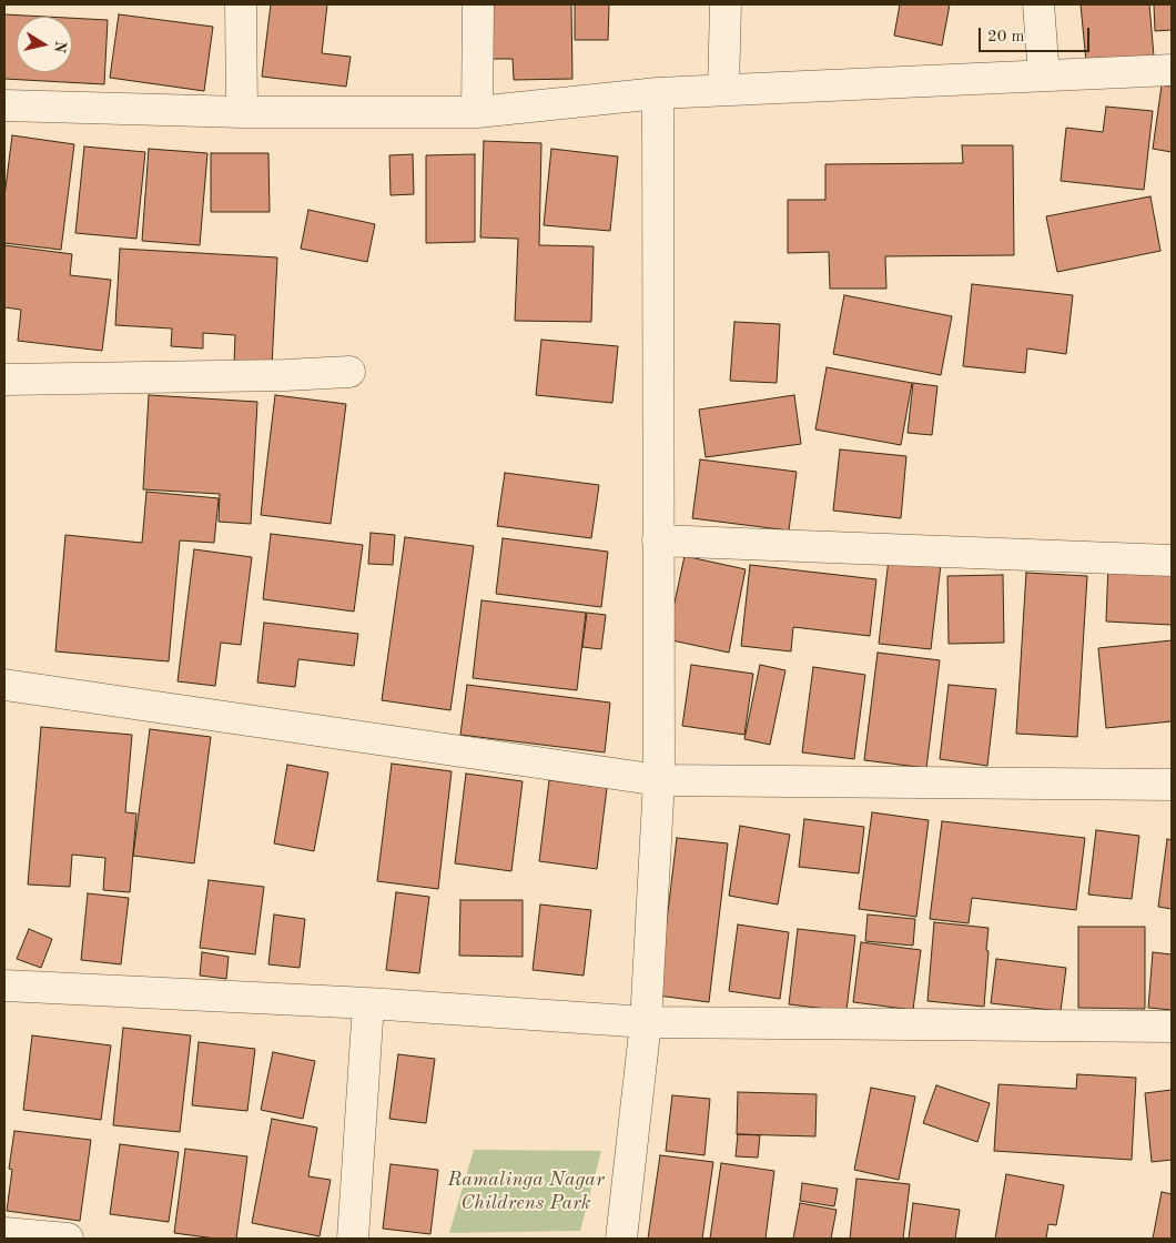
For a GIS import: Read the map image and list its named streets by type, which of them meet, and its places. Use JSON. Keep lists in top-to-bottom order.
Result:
{
  "parks": ["Ramalinga Nagar Childrens Park"],
  "scale_bar": "20 m",
  "north": "right"
}
